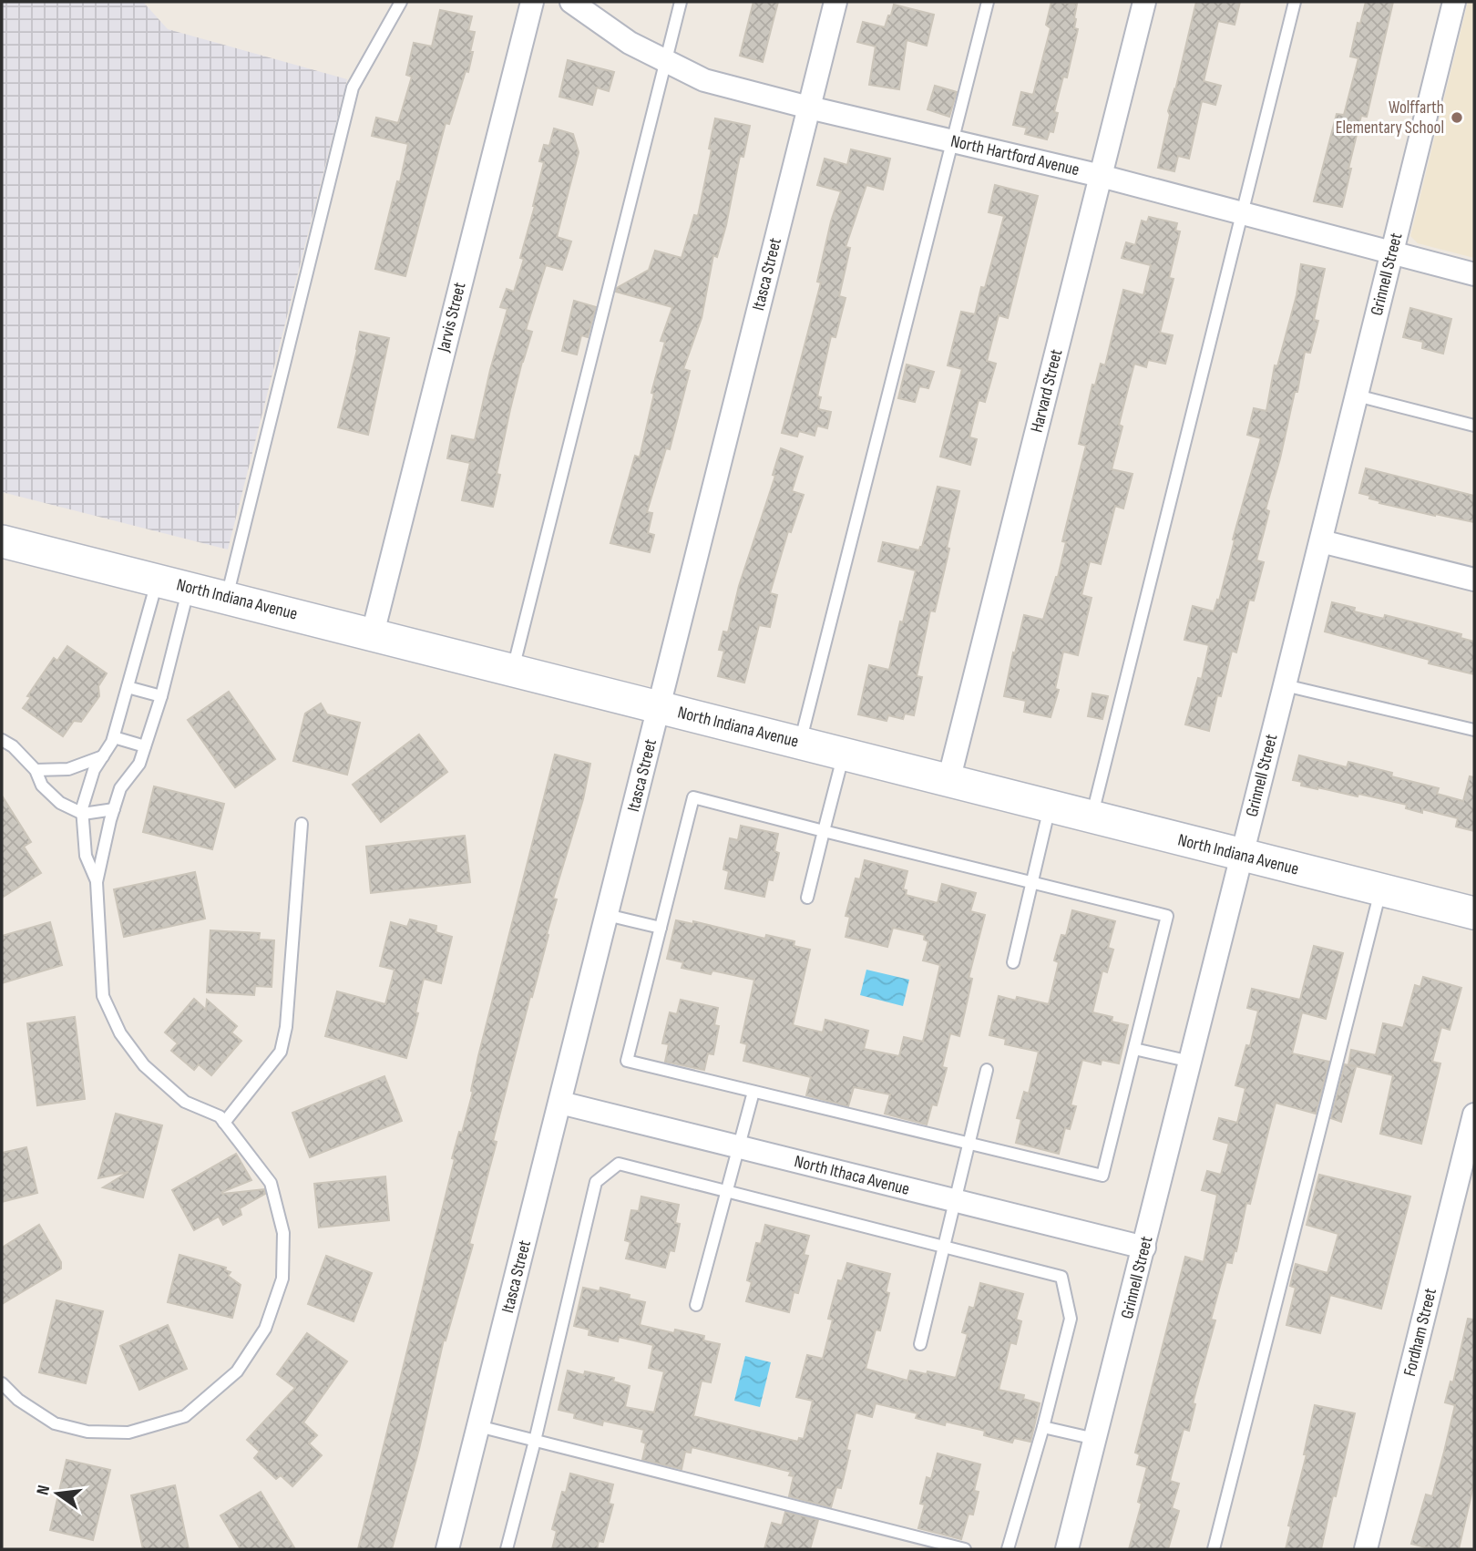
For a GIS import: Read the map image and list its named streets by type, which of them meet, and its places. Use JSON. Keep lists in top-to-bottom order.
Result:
{
  "streets": {
    "main road": ["North Indiana Avenue"],
    "street": [
      "North Hartford Avenue",
      "Itasca Street",
      "Grinnell Street",
      "Jarvis Street",
      "Harvard Street",
      "North Ithaca Avenue",
      "Fordham Street"
    ]
  },
  "crossings": [
    ["North Hartford Avenue", "Itasca Street"],
    ["North Hartford Avenue", "Grinnell Street"],
    ["North Hartford Avenue", "Harvard Street"],
    ["Itasca Street", "North Indiana Avenue"],
    ["Itasca Street", "North Ithaca Avenue"],
    ["Grinnell Street", "North Indiana Avenue"],
    ["Grinnell Street", "North Ithaca Avenue"],
    ["Jarvis Street", "North Indiana Avenue"],
    ["Harvard Street", "North Indiana Avenue"]
  ],
  "places": ["Wolffarth Elementary School"],
  "north": "left"
}
